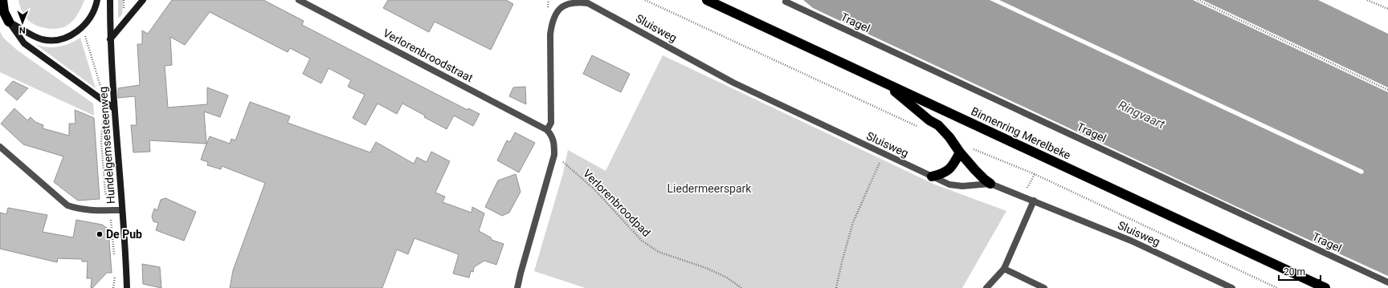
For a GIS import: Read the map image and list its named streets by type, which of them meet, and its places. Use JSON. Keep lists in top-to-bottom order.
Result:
{
  "streets": {
    "highway": ["Binnenring Merelbeke"],
    "main road": ["Hundelgemsesteenweg"],
    "street": ["Tragel", "Sluisweg", "Verlorenbroodstraat"],
    "path": ["Verlorenbroodpad"]
  },
  "crossings": [
    ["Sluisweg", "Verlorenbroodstraat"]
  ],
  "water": ["Ringvaart"],
  "parks": ["Liedermeerspark"],
  "places": ["De Pub"],
  "scale_bar": "20 m",
  "north": "bottom"
}
